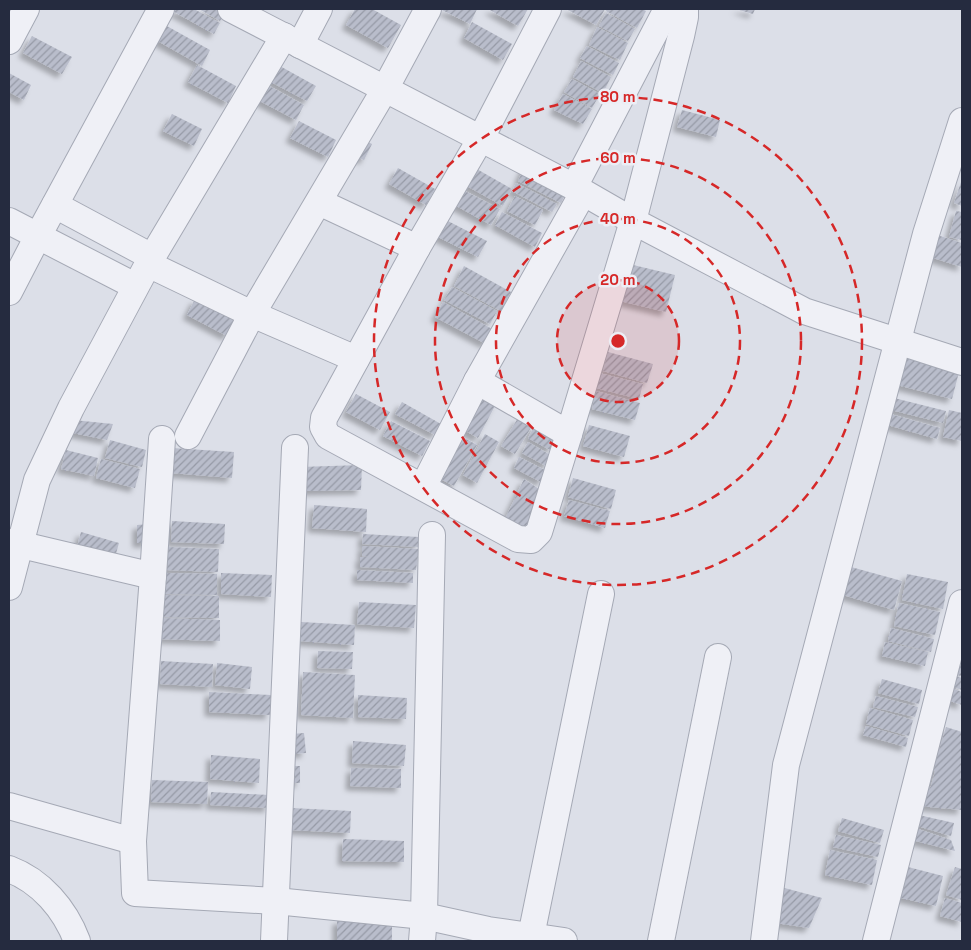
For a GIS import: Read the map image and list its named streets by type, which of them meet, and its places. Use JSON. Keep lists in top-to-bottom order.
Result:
{
  "rings": [
    "80 m",
    "60 m",
    "40 m",
    "20 m"
  ]
}
